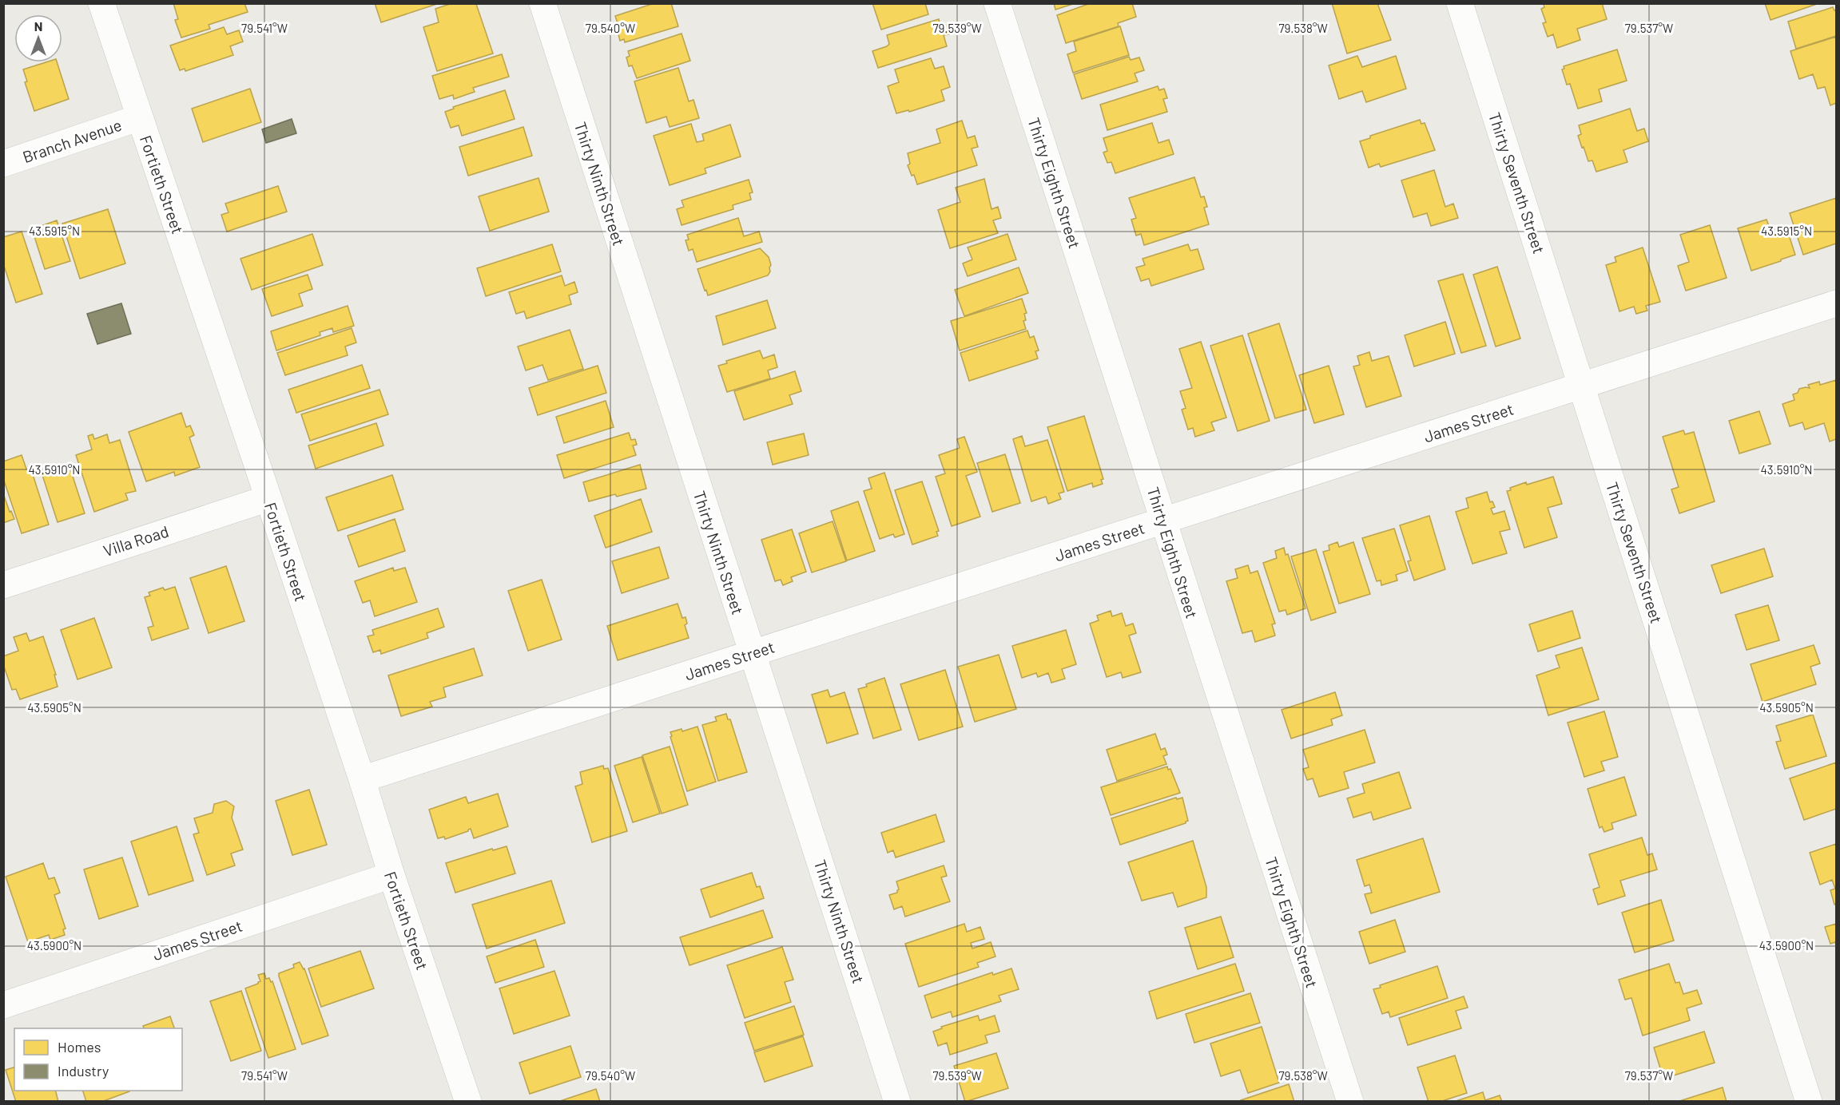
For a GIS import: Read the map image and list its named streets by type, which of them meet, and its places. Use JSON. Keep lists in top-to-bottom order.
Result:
{
  "streets": {
    "street": [
      "Branch Avenue",
      "Thirty Eighth Street",
      "Thirty Seventh Street",
      "Thirty Ninth Street",
      "Fortieth Street",
      "James Street",
      "Villa Road"
    ]
  },
  "crossings": [
    ["Branch Avenue", "Fortieth Street"],
    ["Thirty Eighth Street", "James Street"],
    ["Thirty Seventh Street", "James Street"],
    ["Thirty Ninth Street", "James Street"],
    ["Fortieth Street", "James Street"],
    ["Fortieth Street", "Villa Road"]
  ],
  "legend": ["Homes", "Industry"],
  "north": "top",
  "coordinates": [
    "79.541°W",
    "79.540°W",
    "79.539°W",
    "79.538°W",
    "79.537°W",
    "43.5915°N",
    "43.5910°N",
    "43.5905°N",
    "43.5900°N"
  ]
}
